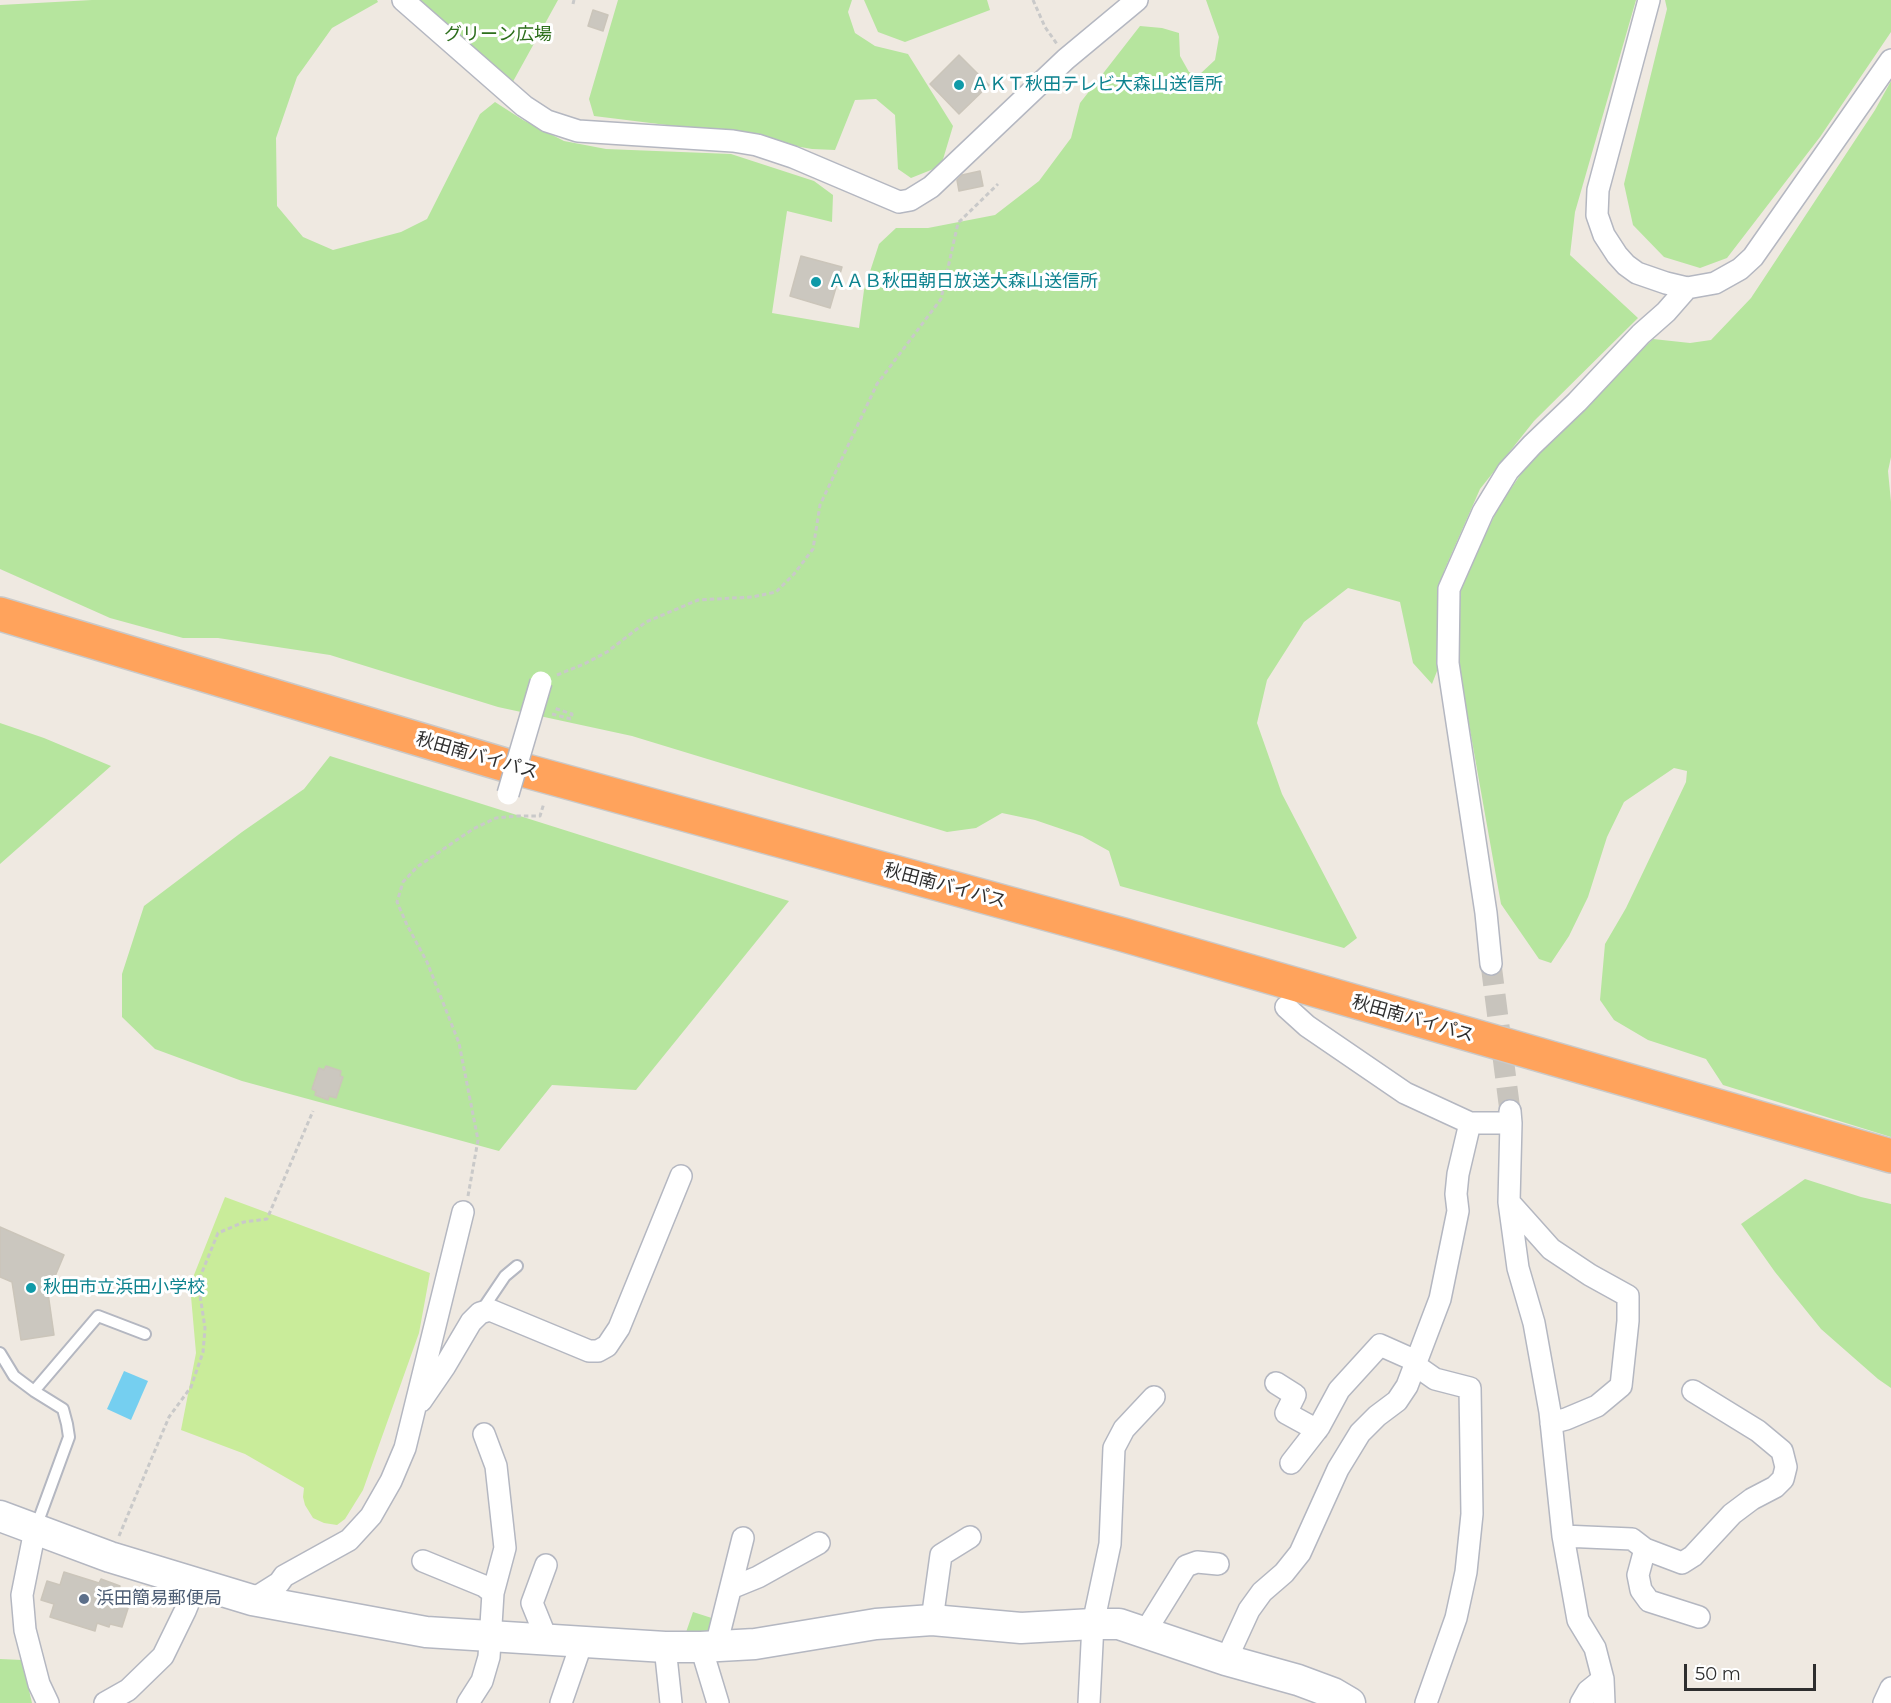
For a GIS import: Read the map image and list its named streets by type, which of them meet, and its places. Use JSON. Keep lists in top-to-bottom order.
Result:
{
  "streets": {
    "highway": ["秋田南バイパス"]
  },
  "parks": ["グリーン広場"],
  "places": [
    "ＡＫＴ秋田テレビ大森山送信所",
    "ＡＡＢ秋田朝日放送大森山送信所",
    "秋田市立浜田小学校",
    "浜田簡易郵便局"
  ],
  "scale_bar": "50 m"
}
